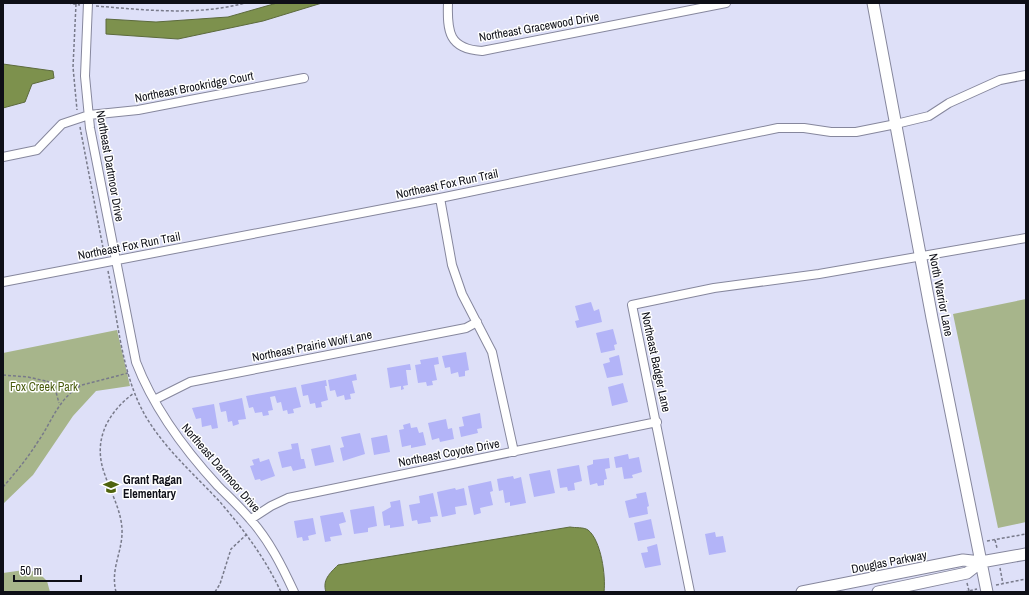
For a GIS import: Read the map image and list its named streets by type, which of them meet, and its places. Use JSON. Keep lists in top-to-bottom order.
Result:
{
  "streets": {
    "street": [
      "Northeast Gracewood Drive",
      "Northeast Brookridge Court",
      "Northeast Dartmoor Drive",
      "Northeast Fox Run Trail",
      "North Warrior Lane",
      "Northeast Prairie Wolf Lane",
      "Northeast Badger Lane",
      "Northeast Coyote Drive",
      "Douglas Parkway"
    ]
  },
  "crossings": [
    ["Northeast Brookridge Court", "Northeast Dartmoor Drive"],
    ["Northeast Dartmoor Drive", "Northeast Fox Run Trail"],
    ["Northeast Dartmoor Drive", "Northeast Prairie Wolf Lane"],
    ["Northeast Dartmoor Drive", "Northeast Coyote Drive"],
    ["Northeast Fox Run Trail", "North Warrior Lane"],
    ["North Warrior Lane", "Northeast Badger Lane"],
    ["North Warrior Lane", "Douglas Parkway"],
    ["Northeast Badger Lane", "Northeast Coyote Drive"]
  ],
  "parks": ["Fox Creek Park"],
  "places": {
    "school or university": ["Grant Ragan Elementary"]
  },
  "scale_bar": "50 m"
}
